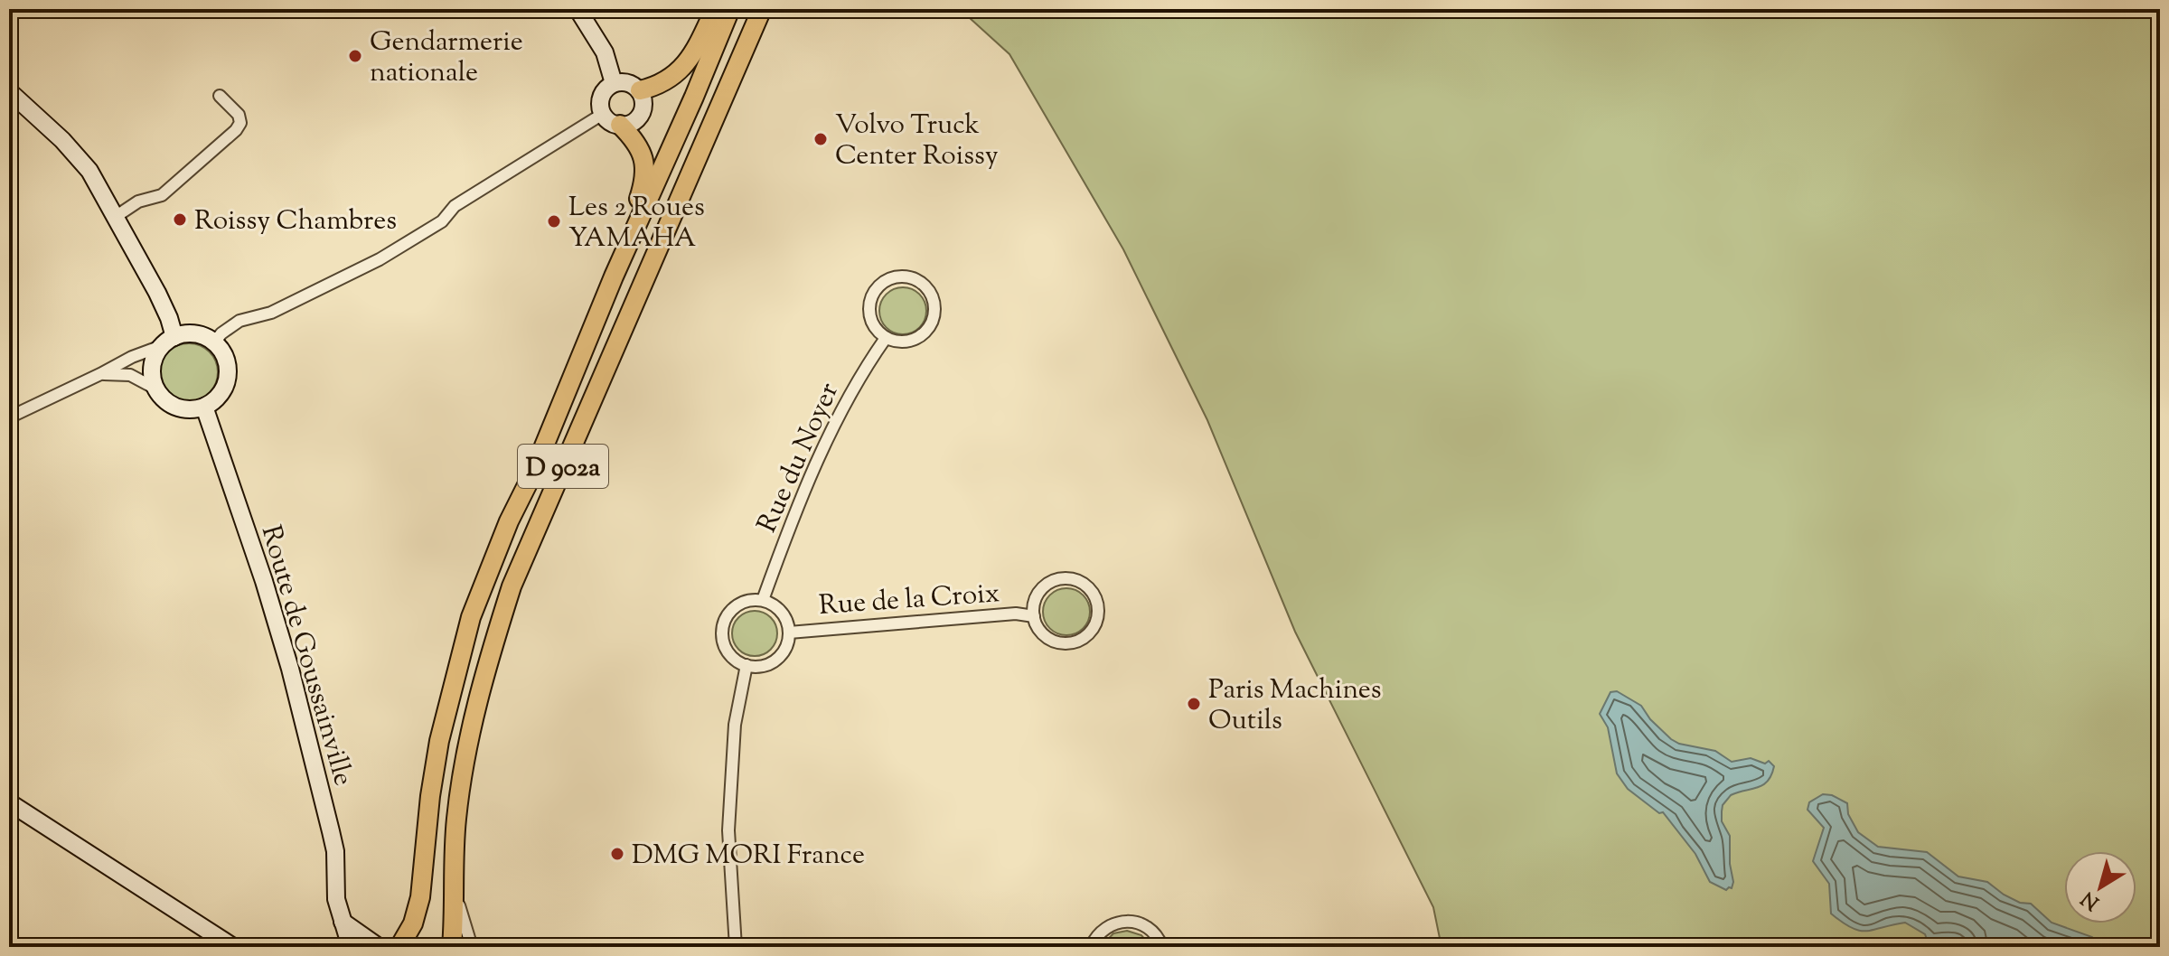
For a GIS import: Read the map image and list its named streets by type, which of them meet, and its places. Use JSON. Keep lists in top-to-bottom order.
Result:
{
  "streets": {
    "main road": ["D 902a"],
    "street": ["Rue du Noyer", "Rue de la Croix", "Route de Goussainville"]
  },
  "crossings": [
    ["Rue du Noyer", "Rue de la Croix"]
  ],
  "places": [
    "Gendarmerie nationale",
    "Volvo Truck Center Roissy",
    "Roissy Chambres",
    "Les 2 Roues YAMAHA",
    "Paris Machines Outils",
    "DMG MORI France"
  ],
  "north": "bottom left"
}
